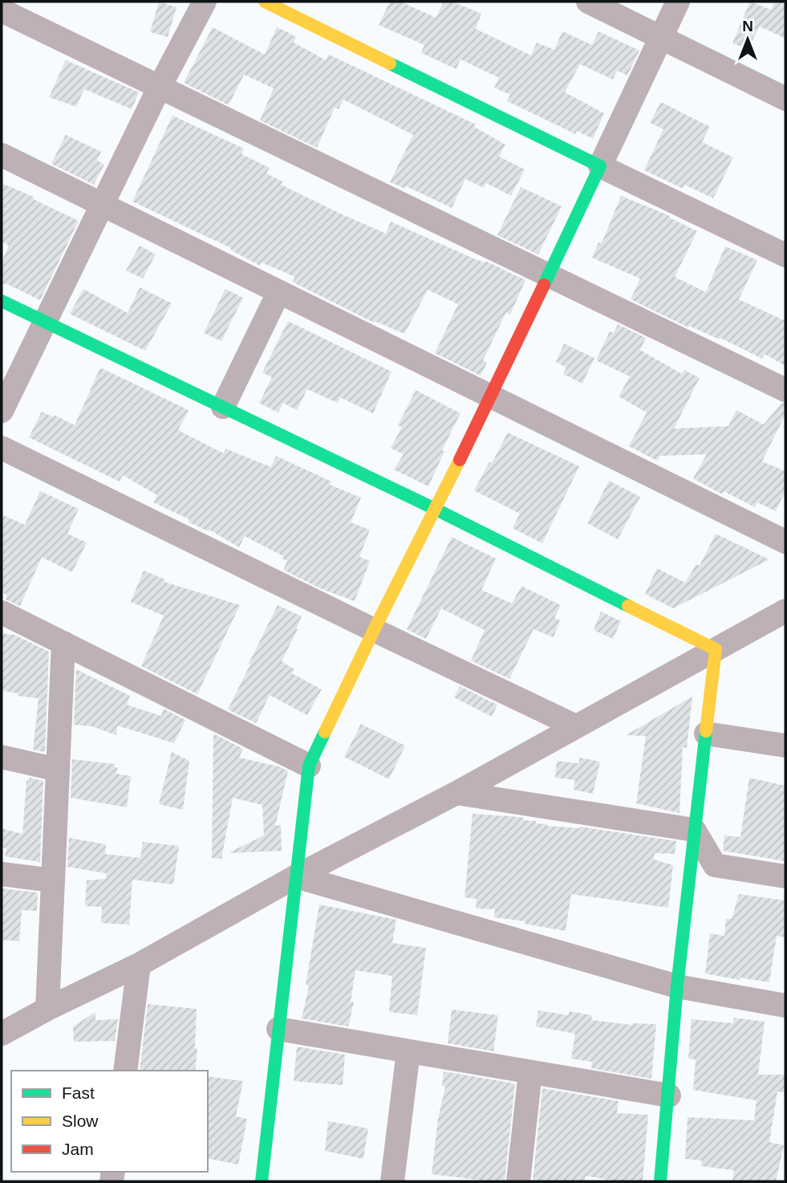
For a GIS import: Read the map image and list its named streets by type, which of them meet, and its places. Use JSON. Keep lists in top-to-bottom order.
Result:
{
  "legend": ["Fast", "Slow", "Jam"],
  "north": "top"
}
